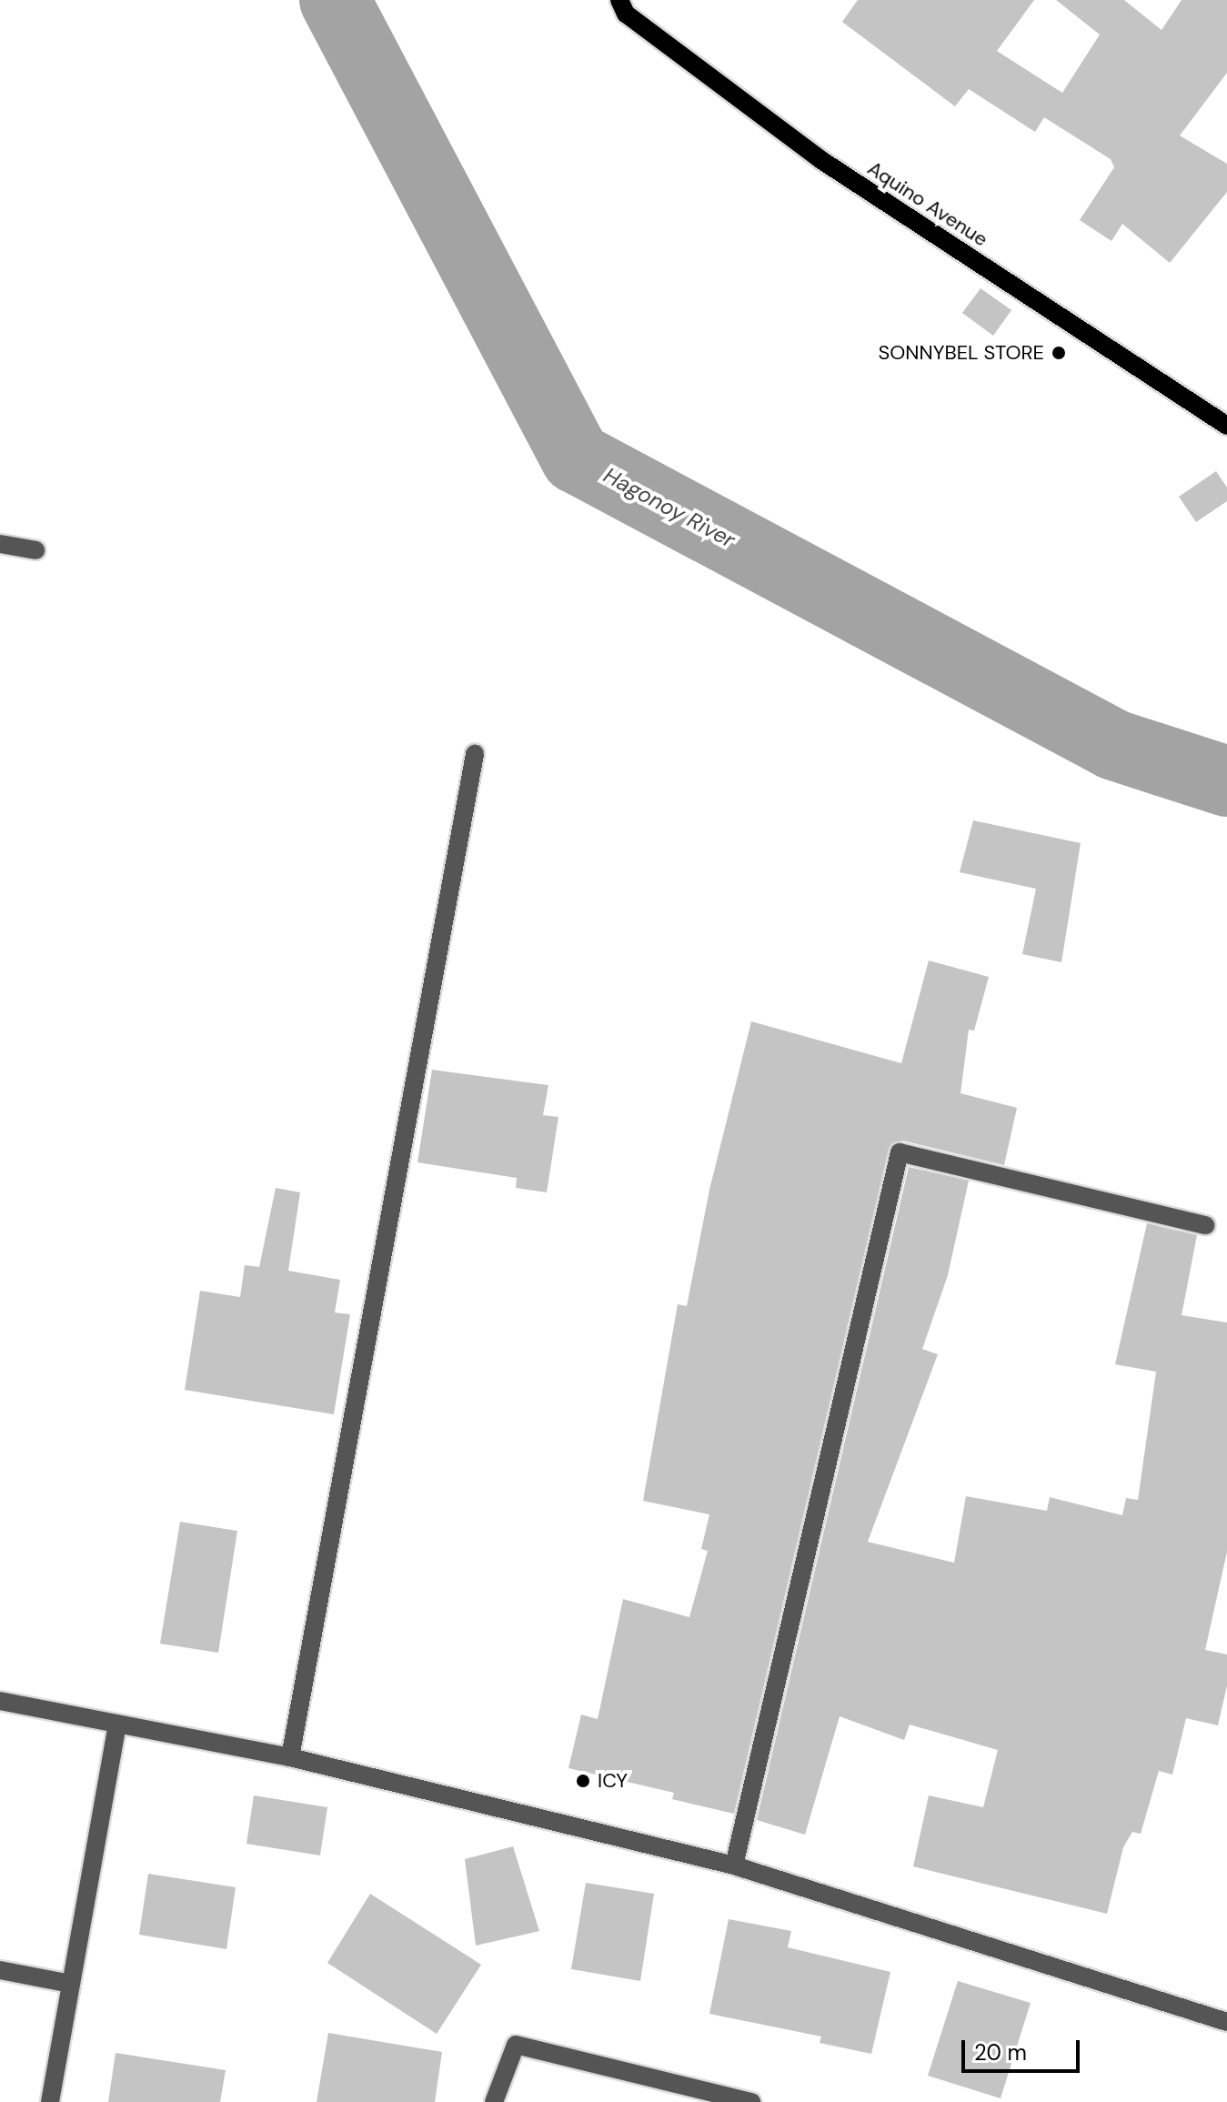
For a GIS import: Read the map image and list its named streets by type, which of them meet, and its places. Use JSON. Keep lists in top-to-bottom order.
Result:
{
  "streets": {
    "main road": ["Aquino Avenue"]
  },
  "water": ["Hagonoy River"],
  "places": ["SONNYBEL STORE", "ICY"],
  "scale_bar": "20 m"
}
